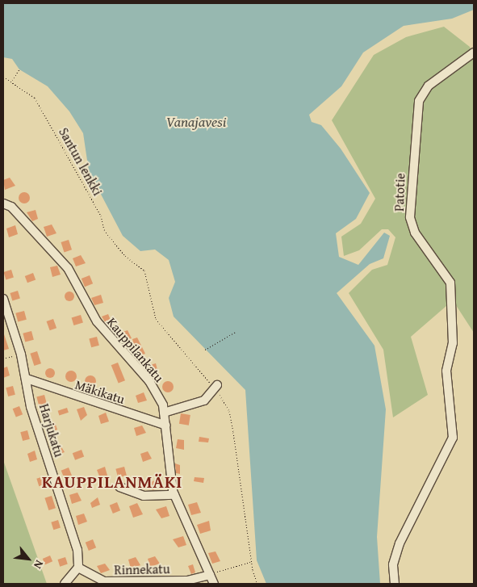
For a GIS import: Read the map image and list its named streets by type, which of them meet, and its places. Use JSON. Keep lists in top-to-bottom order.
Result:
{
  "streets": {
    "street": [
      "Patotie",
      "Kauppilankatu",
      "Mäkikatu",
      "Harjukatu",
      "Rinnekatu"
    ],
    "path": ["Santun lenkki"]
  },
  "crossings": [
    ["Kauppilankatu", "Mäkikatu"],
    ["Kauppilankatu", "Rinnekatu"],
    ["Mäkikatu", "Harjukatu"],
    ["Harjukatu", "Rinnekatu"]
  ],
  "districts": ["KAUPPILANMÄKI"],
  "water": ["Vanajavesi"],
  "north": "bottom right"
}
